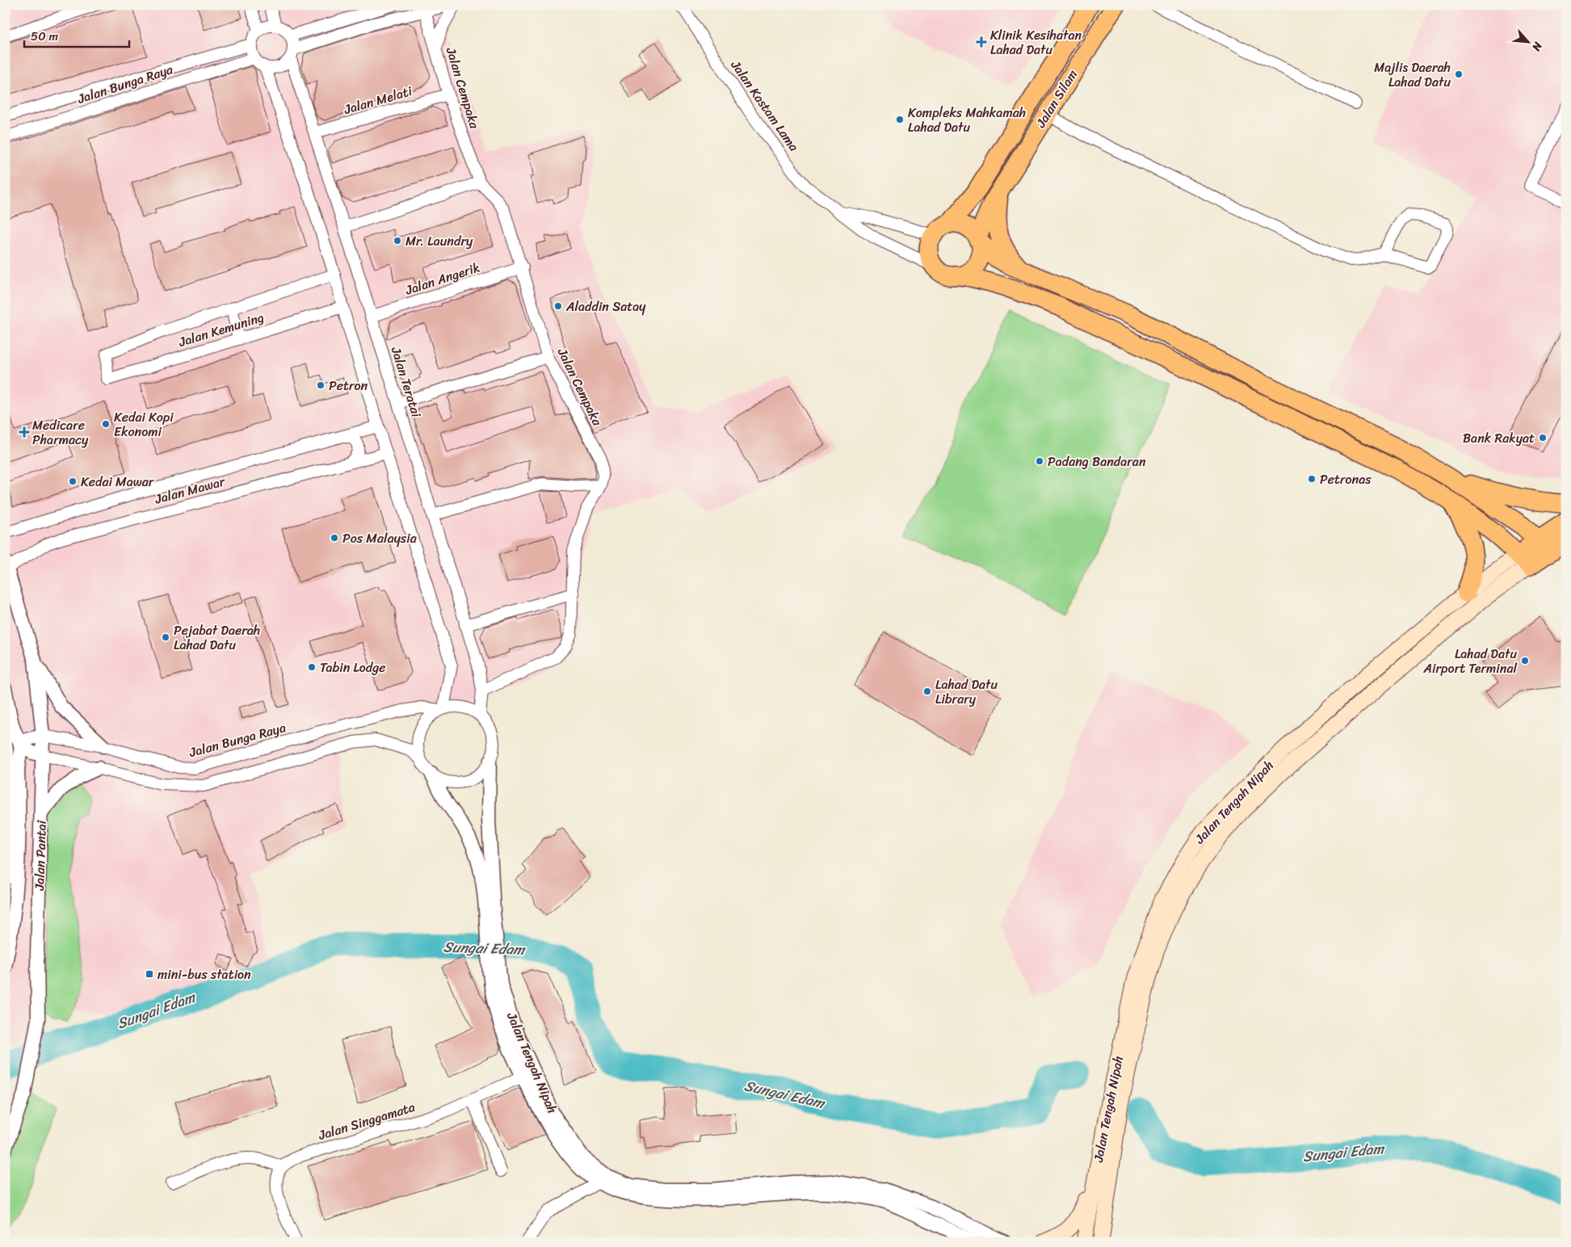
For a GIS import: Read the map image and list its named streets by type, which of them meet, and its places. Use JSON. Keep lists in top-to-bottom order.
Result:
{
  "streets": {
    "highway": ["Jalan Silam"],
    "main road": ["Jalan Tengah Nipah"],
    "street": [
      "Jalan Bunga Raya",
      "Jalan Cempaka",
      "Jalan Melati",
      "Jalan Kastam Lama",
      "Jalan Angerik",
      "Jalan Kemuning",
      "Jalan Teratai",
      "Jalan Mawar",
      "Jalan Pantai",
      "Jalan Singgamata"
    ]
  },
  "crossings": [
    ["Jalan Bunga Raya", "Jalan Teratai"],
    ["Jalan Bunga Raya", "Jalan Tengah Nipah"],
    ["Jalan Bunga Raya", "Jalan Pantai"],
    ["Jalan Cempaka", "Jalan Melati"],
    ["Jalan Cempaka", "Jalan Angerik"],
    ["Jalan Cempaka", "Jalan Teratai"],
    ["Jalan Silam", "Jalan Kastam Lama"],
    ["Jalan Melati", "Jalan Teratai"],
    ["Jalan Angerik", "Jalan Teratai"],
    ["Jalan Teratai", "Jalan Tengah Nipah"],
    ["Jalan Mawar", "Jalan Pantai"],
    ["Jalan Tengah Nipah", "Jalan Singgamata"]
  ],
  "water": ["Sungai Edam"],
  "places": {
    "health": ["Klinik Kesihatan Lahad Datu", "Medicare Pharmacy"],
    "other": [
      "Majlis Daerah Lahad Datu",
      "Kompleks Mahkamah Lahad Datu",
      "Mr. Laundry",
      "Aladdin Satay",
      "Petron",
      "Kedai Kopi Ekonomi",
      "Bank Rakyat",
      "Padang Bandaran",
      "Petronas",
      "Kedai Mawar",
      "Pos Malaysia",
      "Pejabat Daerah Lahad Datu",
      "Lahad Datu Airport Terminal",
      "Tabin Lodge",
      "Lahad Datu Library"
    ],
    "transit": ["mini-bus station"]
  },
  "scale_bar": "50 m",
  "north": "bottom right"
}
